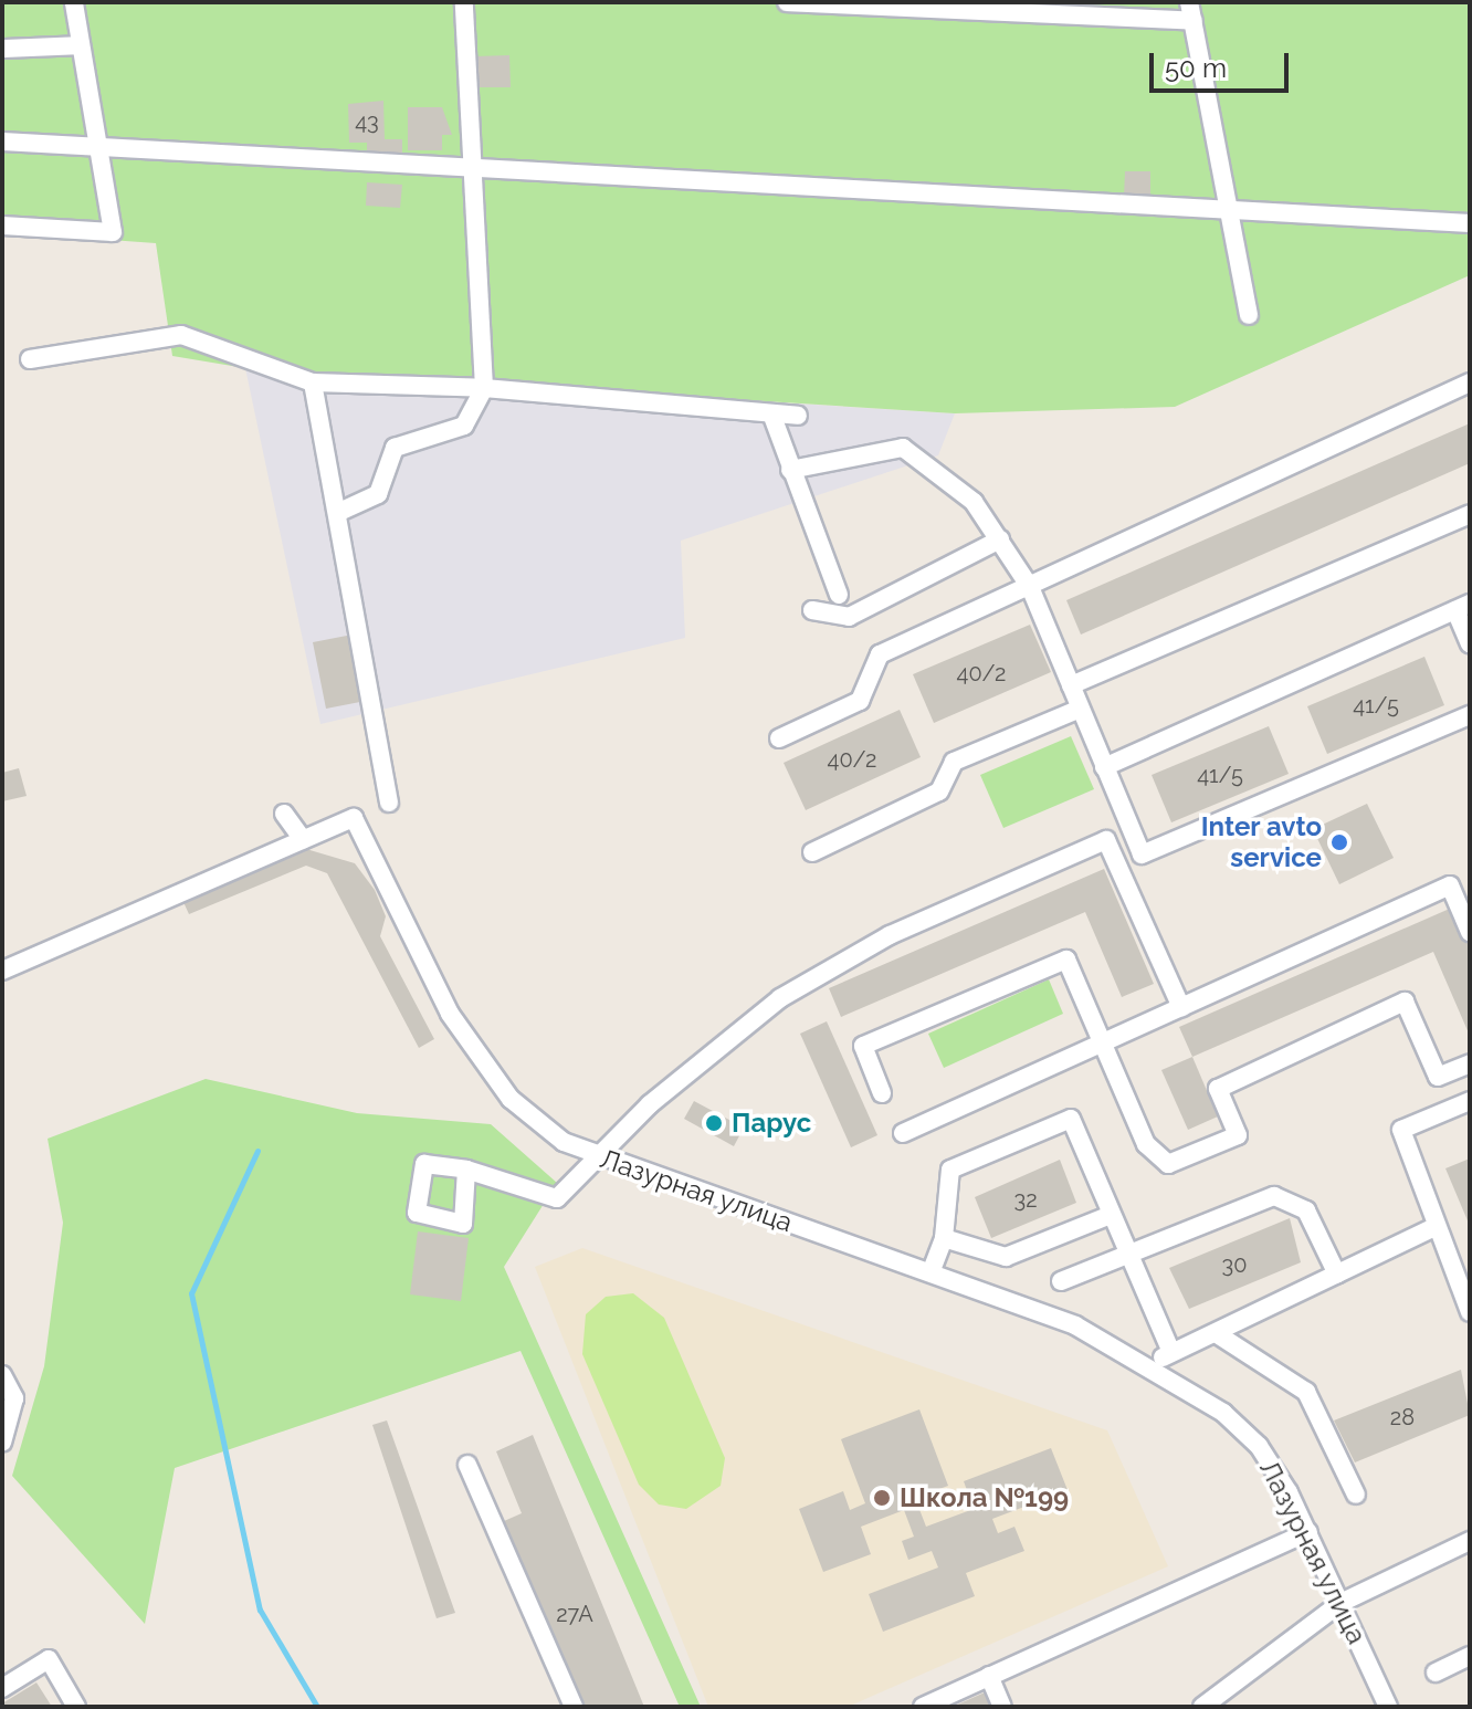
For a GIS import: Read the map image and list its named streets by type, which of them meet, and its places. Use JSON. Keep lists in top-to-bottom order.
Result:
{
  "streets": {
    "street": ["Лазурная улица"]
  },
  "places": ["Inter avto service", "Парус", "Школа №199"],
  "house_numbers": [
    "43",
    "40/2",
    "41/5",
    "40/2",
    "41/5",
    "32",
    "30",
    "28",
    "27А"
  ],
  "scale_bar": "50 m"
}
